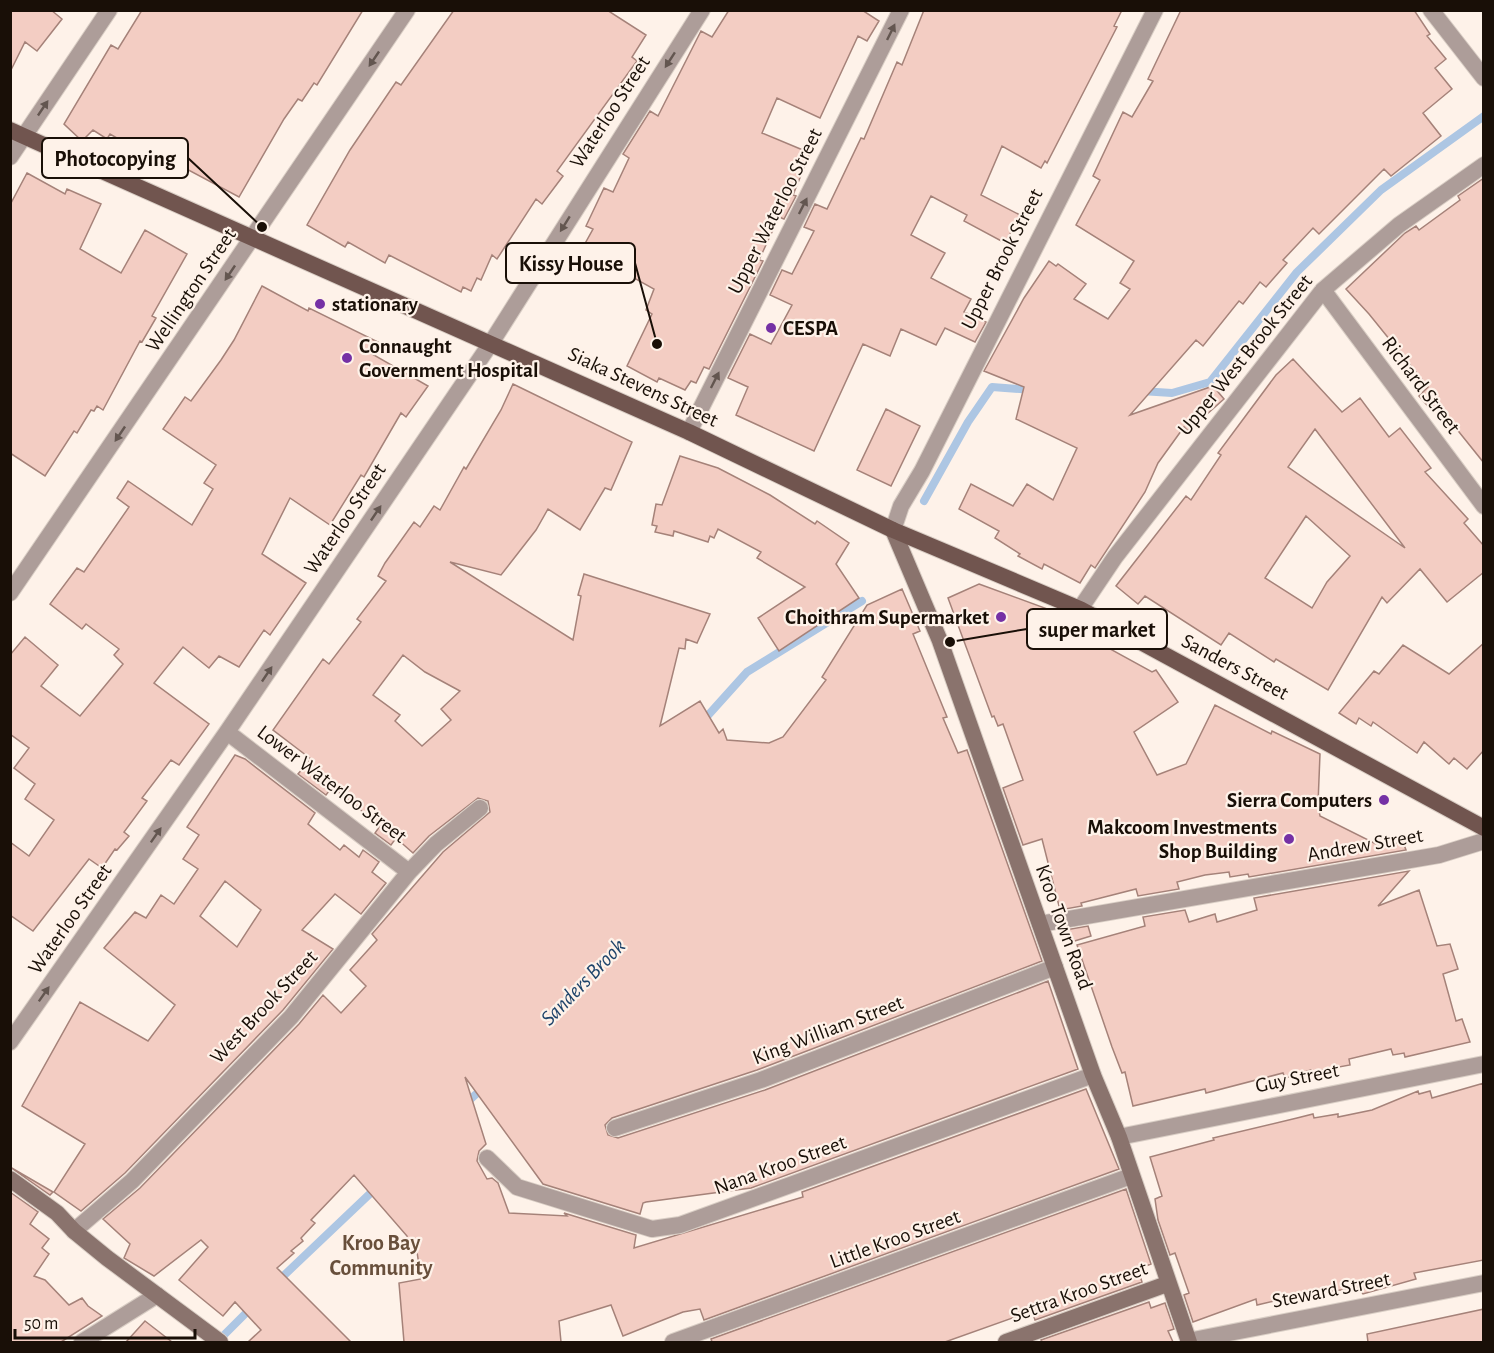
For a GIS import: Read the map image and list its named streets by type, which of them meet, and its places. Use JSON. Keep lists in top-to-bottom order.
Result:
{
  "streets": {
    "main road": [
      "Siaka Stevens Street",
      "Sanders Street",
      "Kroo Town Road",
      "Settra Kroo Street"
    ],
    "street": [
      "Waterloo Street",
      "Upper Waterloo Street",
      "Upper Brook Street",
      "Wellington Street",
      "Upper West Brook Street",
      "Richard Street",
      "Lower Waterloo Street",
      "Andrew Street",
      "West Brook Street",
      "King William Street",
      "Guy Street",
      "Nana Kroo Street",
      "Little Kroo Street",
      "Steward Street"
    ]
  },
  "crossings": [
    ["Waterloo Street", "Siaka Stevens Street"],
    ["Waterloo Street", "Lower Waterloo Street"],
    ["Upper Waterloo Street", "Siaka Stevens Street"],
    ["Upper Brook Street", "Siaka Stevens Street"],
    ["Upper Brook Street", "Sanders Street"],
    ["Upper Brook Street", "Kroo Town Road"],
    ["Wellington Street", "Siaka Stevens Street"],
    ["Upper West Brook Street", "Richard Street"],
    ["Upper West Brook Street", "Sanders Street"],
    ["Siaka Stevens Street", "Sanders Street"],
    ["Siaka Stevens Street", "Kroo Town Road"],
    ["Sanders Street", "Kroo Town Road"],
    ["Lower Waterloo Street", "West Brook Street"],
    ["Andrew Street", "Kroo Town Road"],
    ["Kroo Town Road", "King William Street"],
    ["Kroo Town Road", "Guy Street"],
    ["Kroo Town Road", "Nana Kroo Street"],
    ["Kroo Town Road", "Little Kroo Street"],
    ["Kroo Town Road", "Steward Street"],
    ["Kroo Town Road", "Settra Kroo Street"]
  ],
  "one_way": ["Upper Waterloo Street", "Wellington Street"],
  "districts": ["Kroo Bay Community"],
  "water": ["Sanders Brook"],
  "places": [
    "Photocopying",
    "stationary",
    "CESPA",
    "Kissy House",
    "Connaught Government Hospital",
    "Choithram Supermarket",
    "super market",
    "Sierra Computers",
    "Makcoom Investments Shop Building"
  ],
  "scale_bar": "50 m"
}
